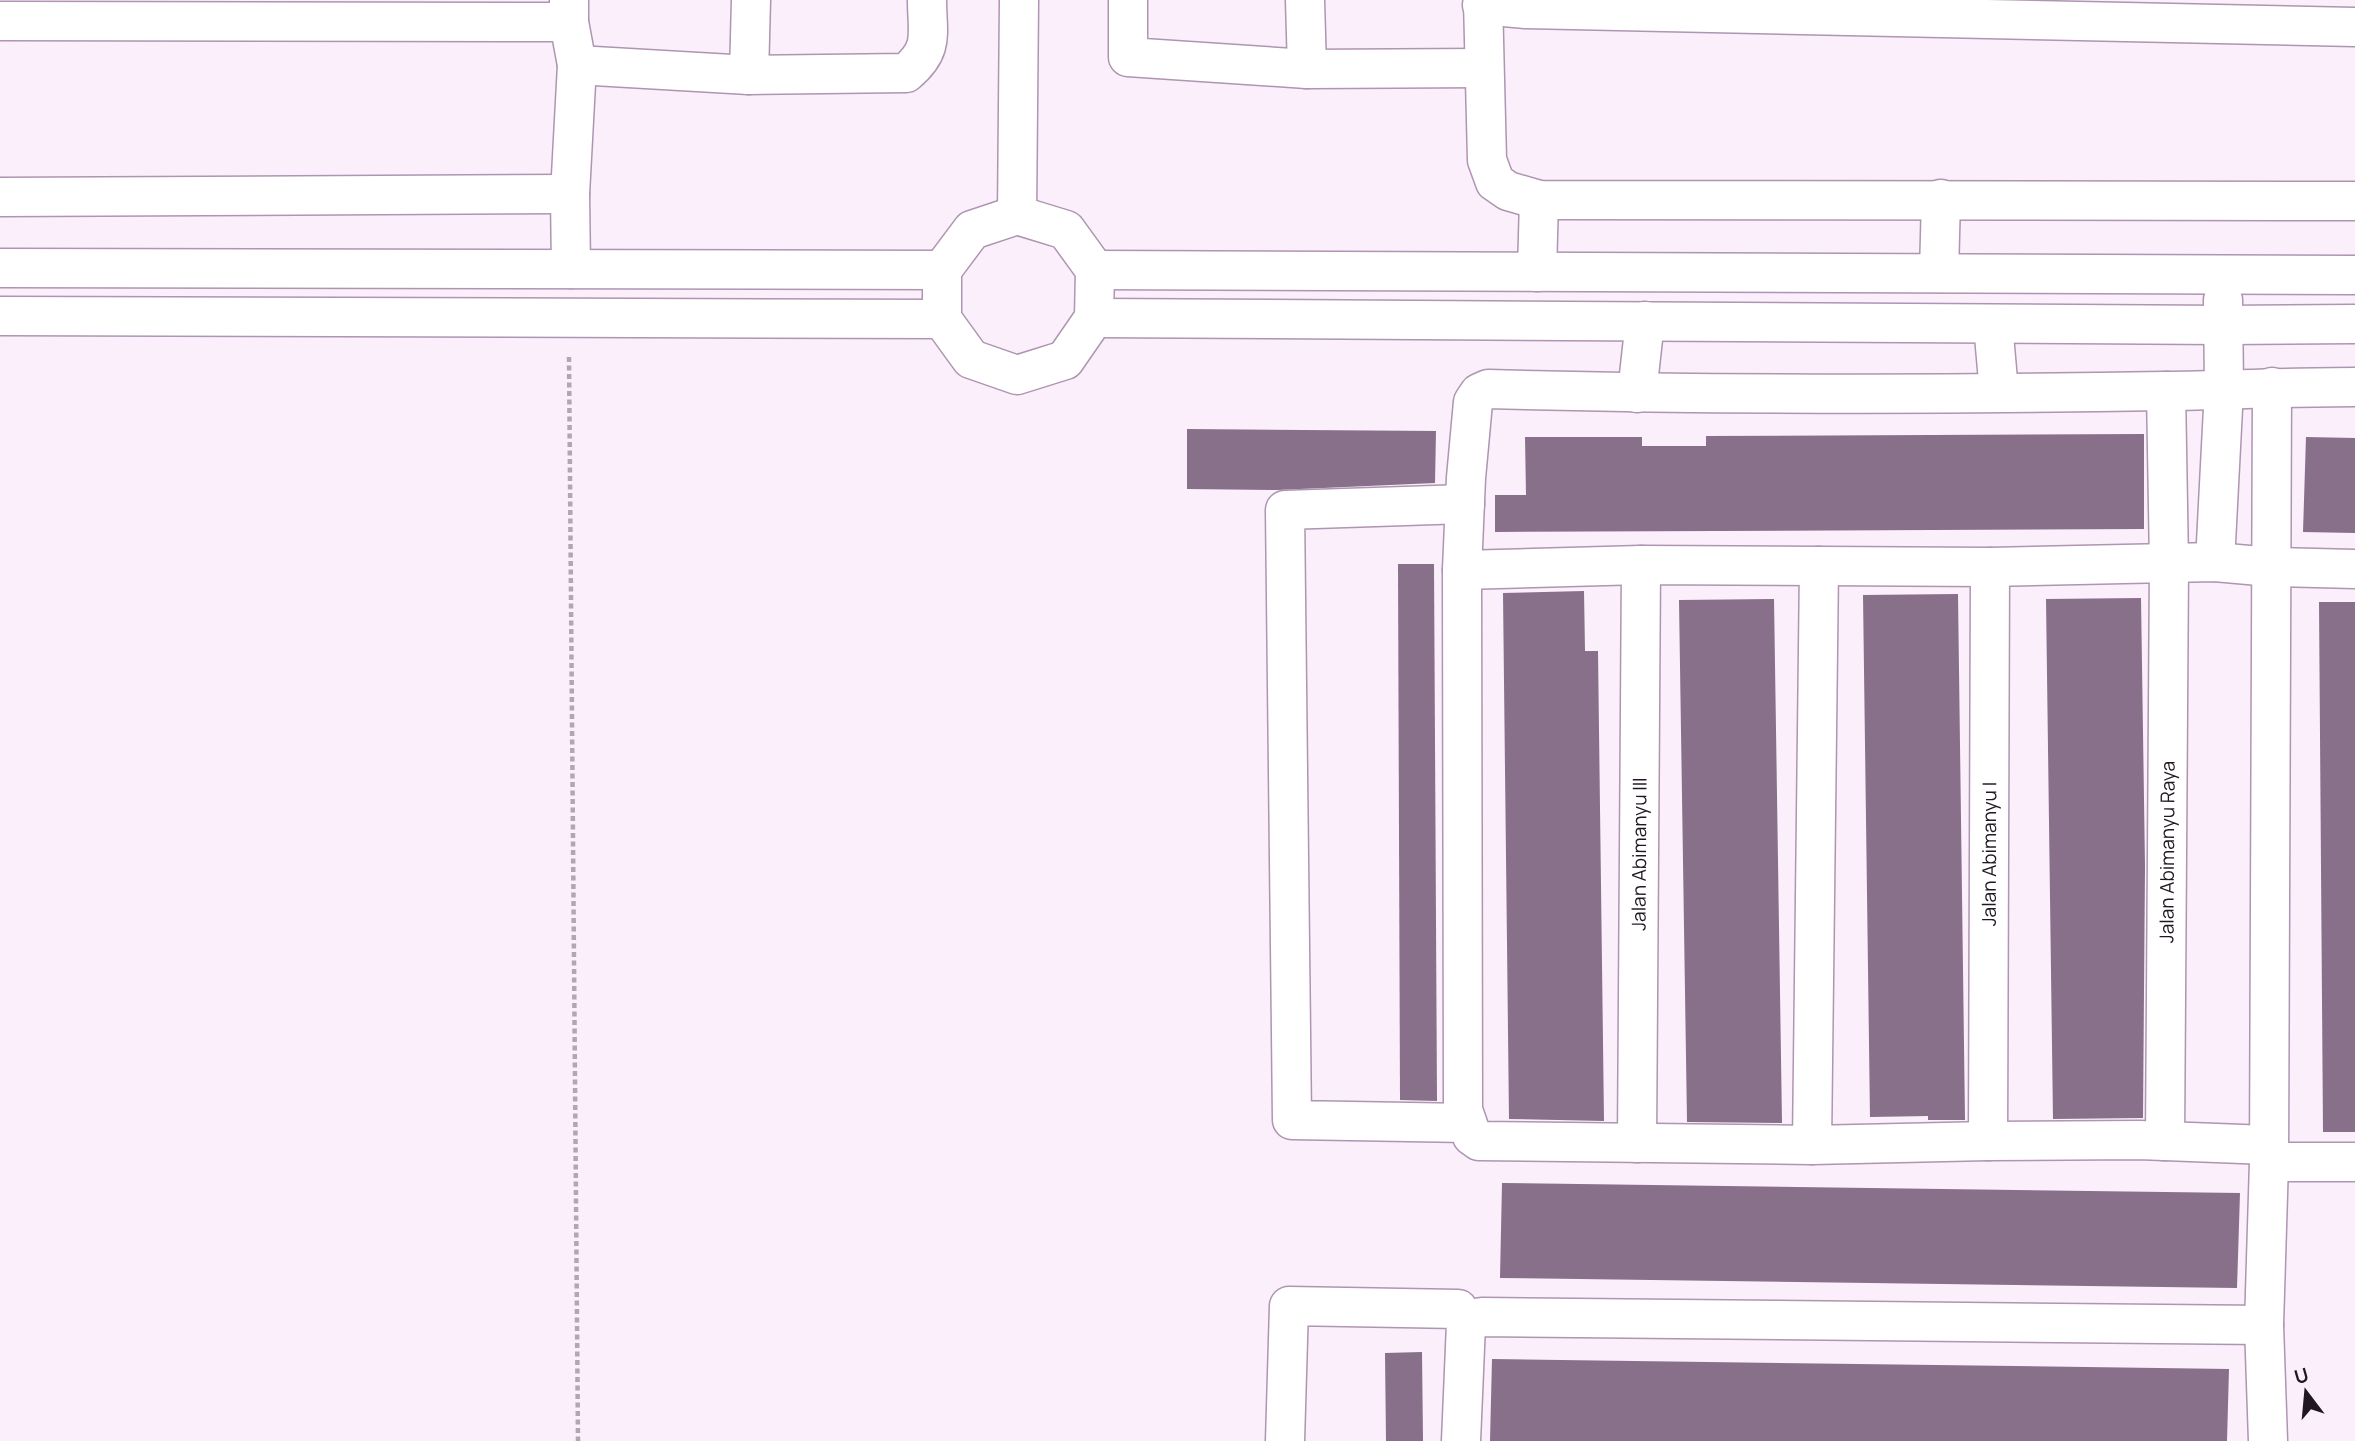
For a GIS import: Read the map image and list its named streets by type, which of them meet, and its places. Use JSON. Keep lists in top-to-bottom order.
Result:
{
  "streets": {
    "street": ["Jalan Abimanyu Raya", "Jalan Abimanyu III", "Jalan Abimanyu I"]
  },
  "north": "top"
}
